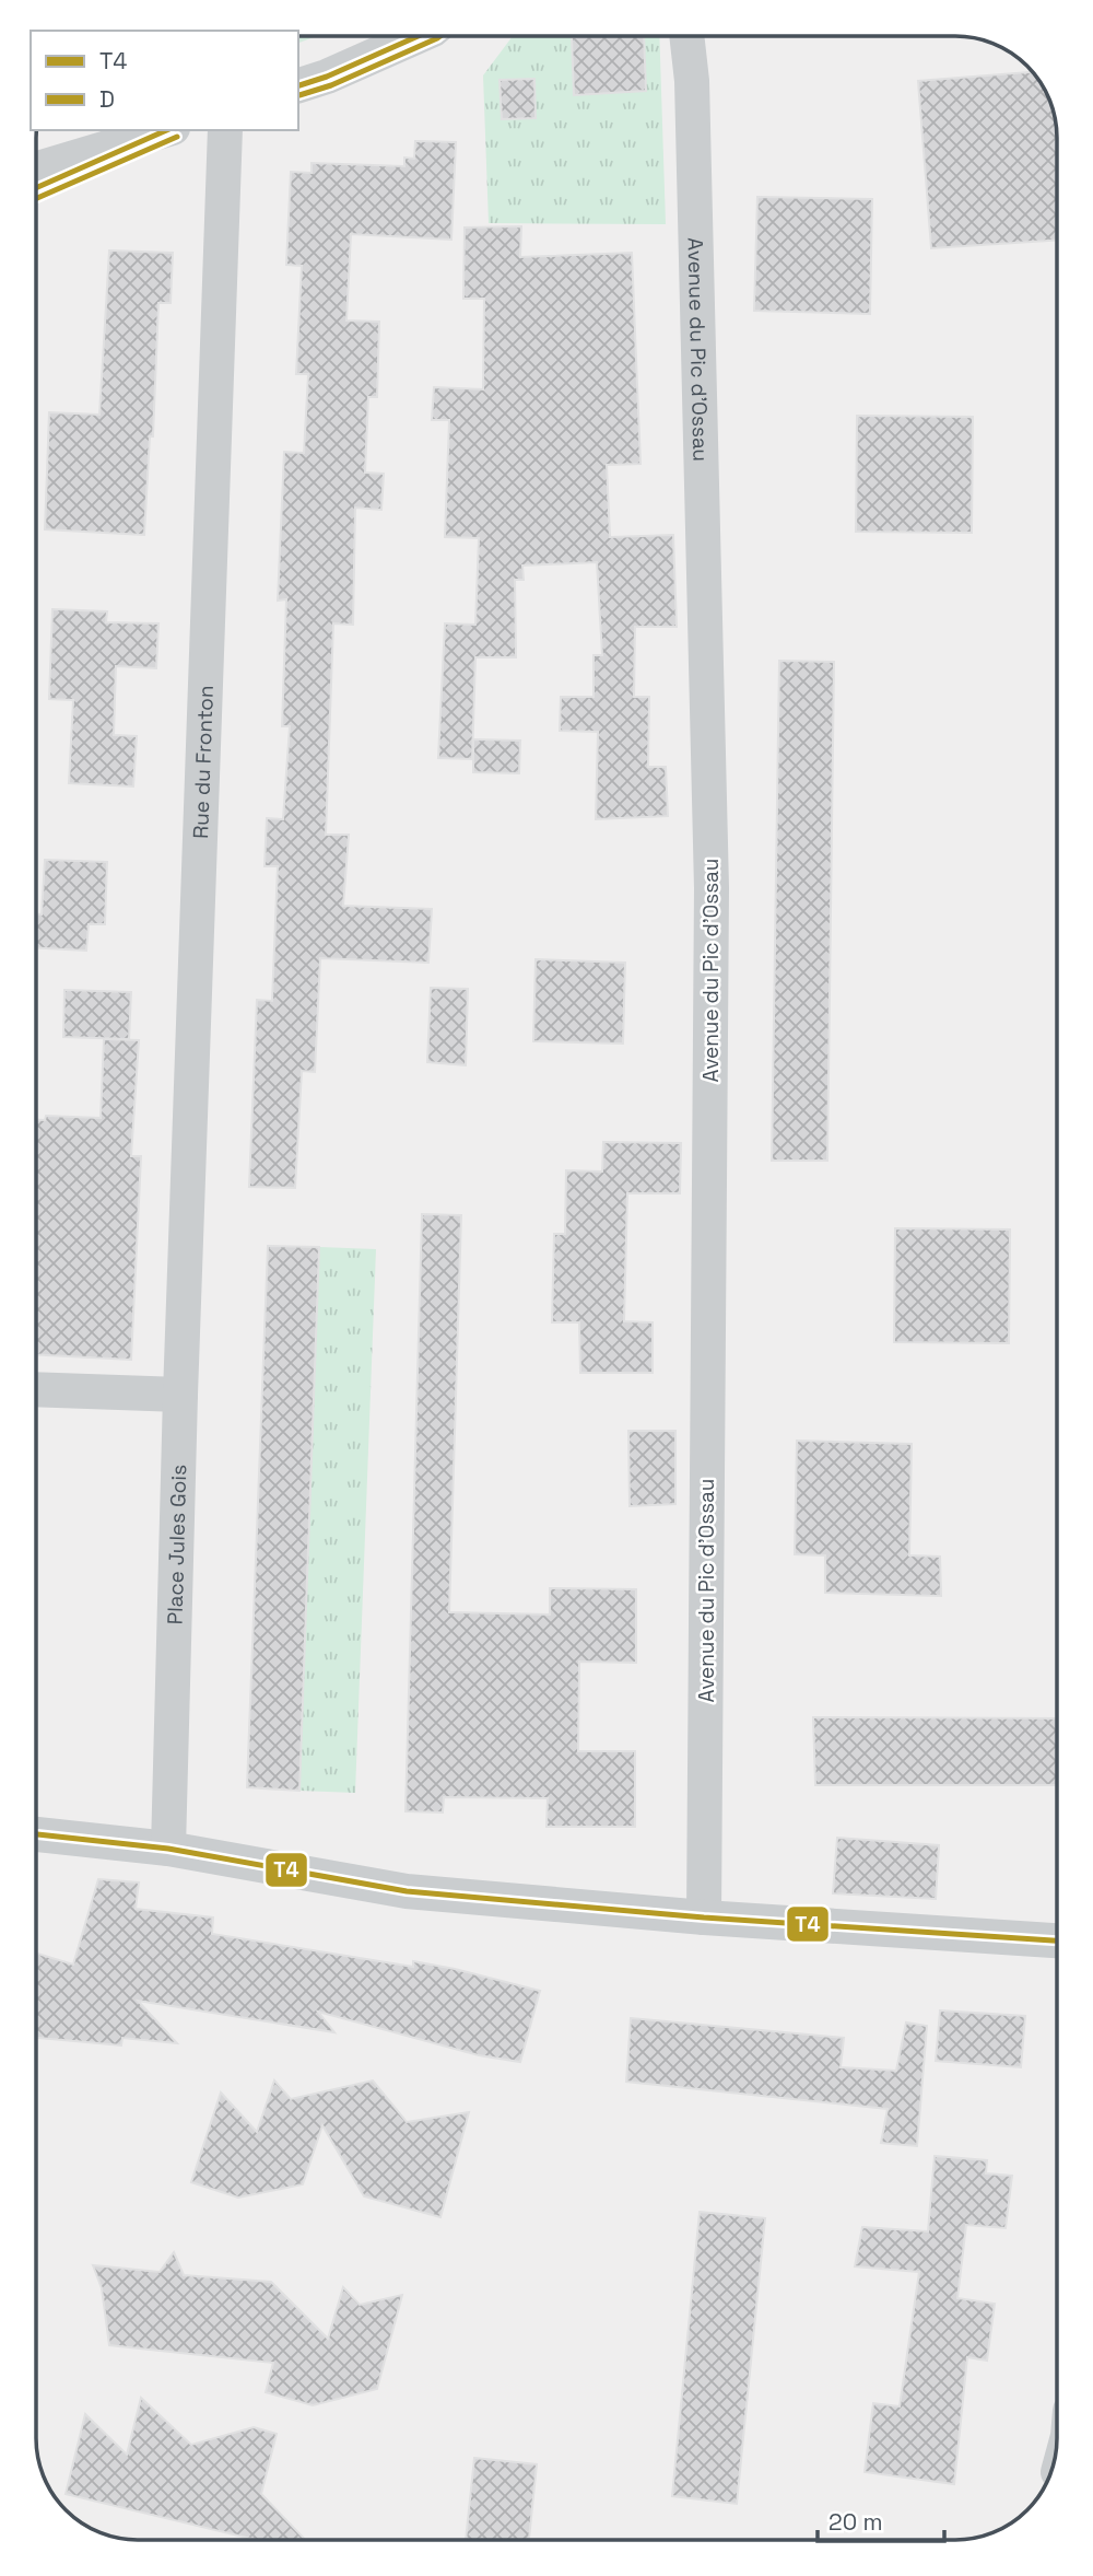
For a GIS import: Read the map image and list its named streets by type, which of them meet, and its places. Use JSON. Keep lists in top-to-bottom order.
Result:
{
  "streets": {
    "street": ["Avenue du Pic d'Ossau", "Rue du Fronton", "Place Jules Gois"]
  },
  "crossings": [
    ["Rue du Fronton", "Place Jules Gois"]
  ],
  "lines": ["transit line T4", "transit line D"],
  "legend": ["T4", "D"],
  "scale_bar": "20 m"
}
